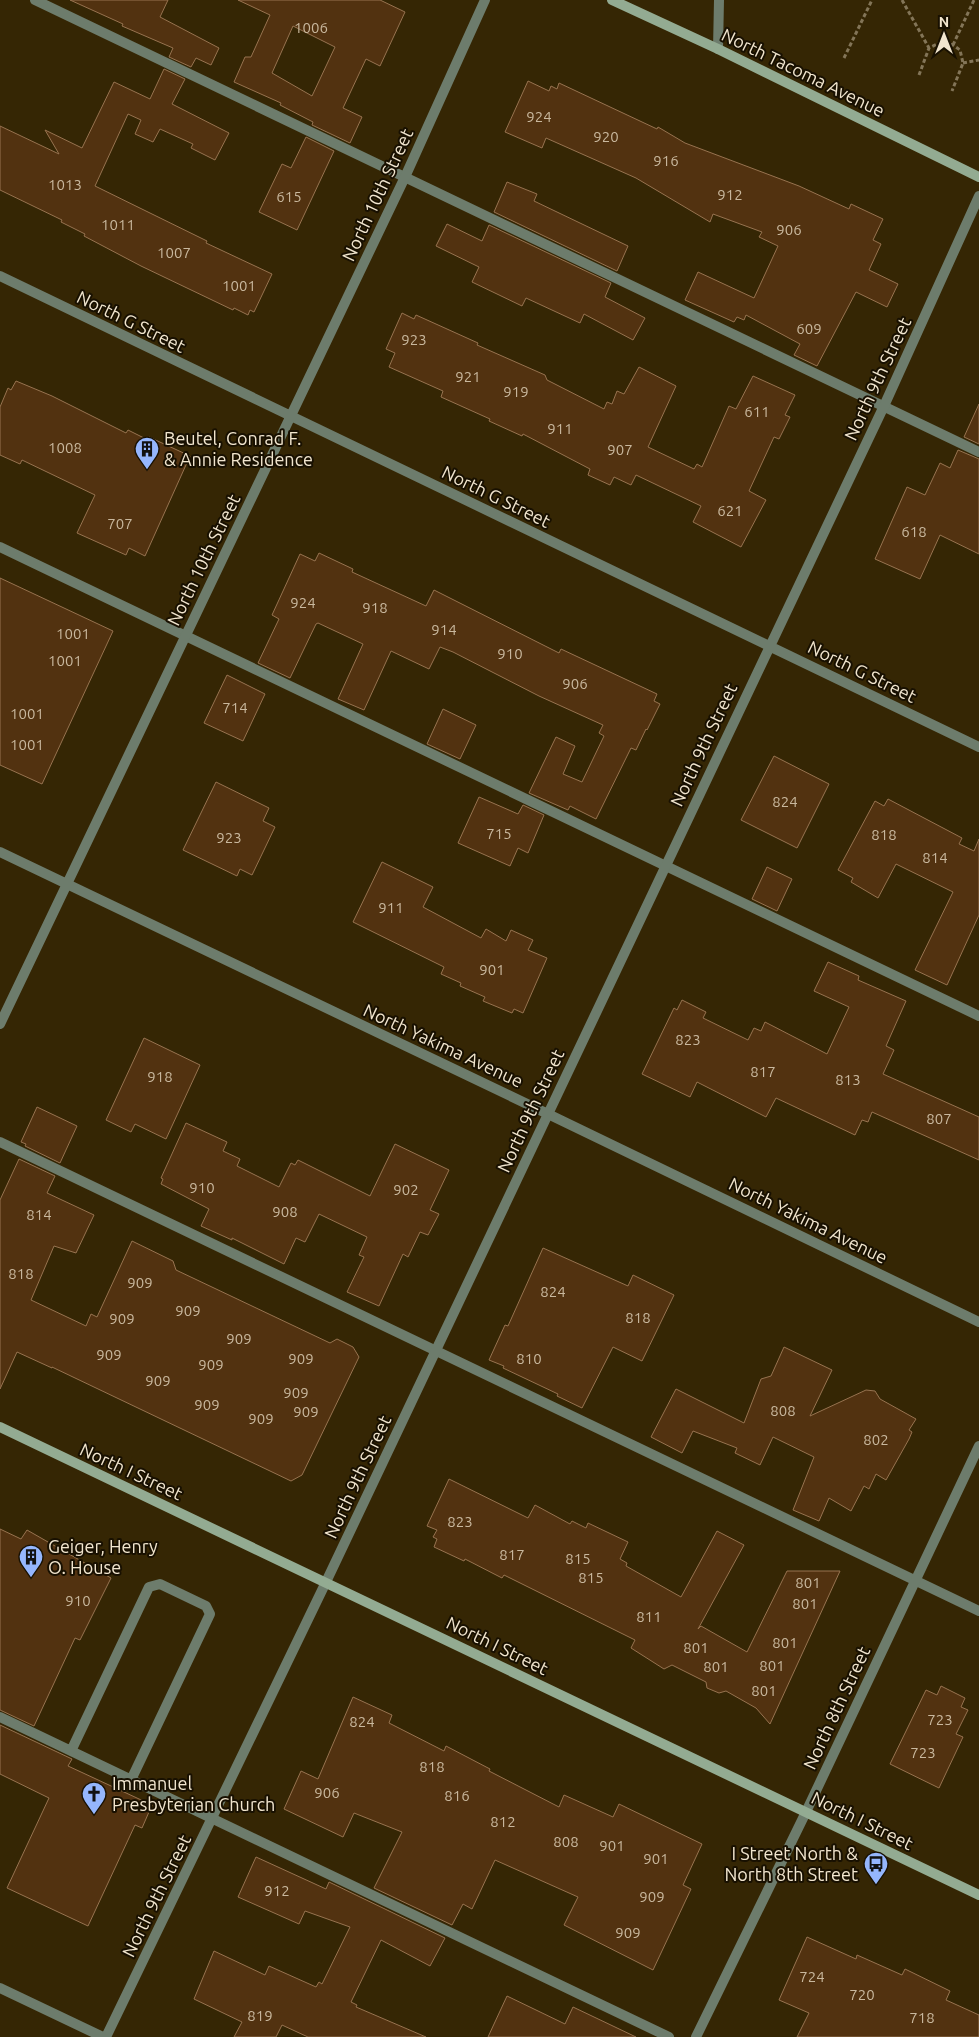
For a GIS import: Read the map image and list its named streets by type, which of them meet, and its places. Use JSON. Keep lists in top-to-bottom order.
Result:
{
  "streets": {
    "main road": ["North Tacoma Avenue", "North I Street"],
    "street": [
      "North 10th Street",
      "North G Street",
      "North 9th Street",
      "North Yakima Avenue",
      "North 8th Street"
    ]
  },
  "crossings": [
    ["North 10th Street", "North G Street"],
    ["North 10th Street", "North Yakima Avenue"],
    ["North G Street", "North 9th Street"],
    ["North 9th Street", "North Yakima Avenue"],
    ["North 9th Street", "North I Street"],
    ["North I Street", "North 8th Street"]
  ],
  "places": {
    "building": ["Beutel, Conrad F. & Annie Residence", "Geiger, Henry O. House"],
    "church": ["Immanuel Presbyterian Church"],
    "bus stop": ["I Street North & North 8th Street"]
  },
  "house_numbers": [
    "1006",
    "924",
    "920",
    "916",
    "1013",
    "912",
    "615",
    "1011",
    "906",
    "1007",
    "1001",
    "609",
    "923",
    "921",
    "919",
    "611",
    "911",
    "1008",
    "907",
    "621",
    "707",
    "618",
    "924",
    "918",
    "914",
    "1001",
    "910",
    "1001",
    "906",
    "714",
    "1001",
    "1001",
    "824",
    "715",
    "818",
    "923",
    "814",
    "911",
    "901",
    "823",
    "817",
    "918",
    "813",
    "807",
    "910",
    "902",
    "908",
    "814",
    "818",
    "909",
    "824",
    "909",
    "818",
    "909",
    "909",
    "909",
    "909",
    "810",
    "909",
    "909",
    "909",
    "909",
    "808",
    "909",
    "909",
    "802",
    "823",
    "817",
    "815",
    "815",
    "801",
    "910",
    "801",
    "811",
    "801",
    "801",
    "801",
    "801",
    "801",
    "723",
    "824",
    "723",
    "818",
    "906",
    "816",
    "812",
    "808",
    "901",
    "901",
    "912",
    "909",
    "909",
    "724",
    "720",
    "819",
    "718"
  ],
  "north": "top"
}
